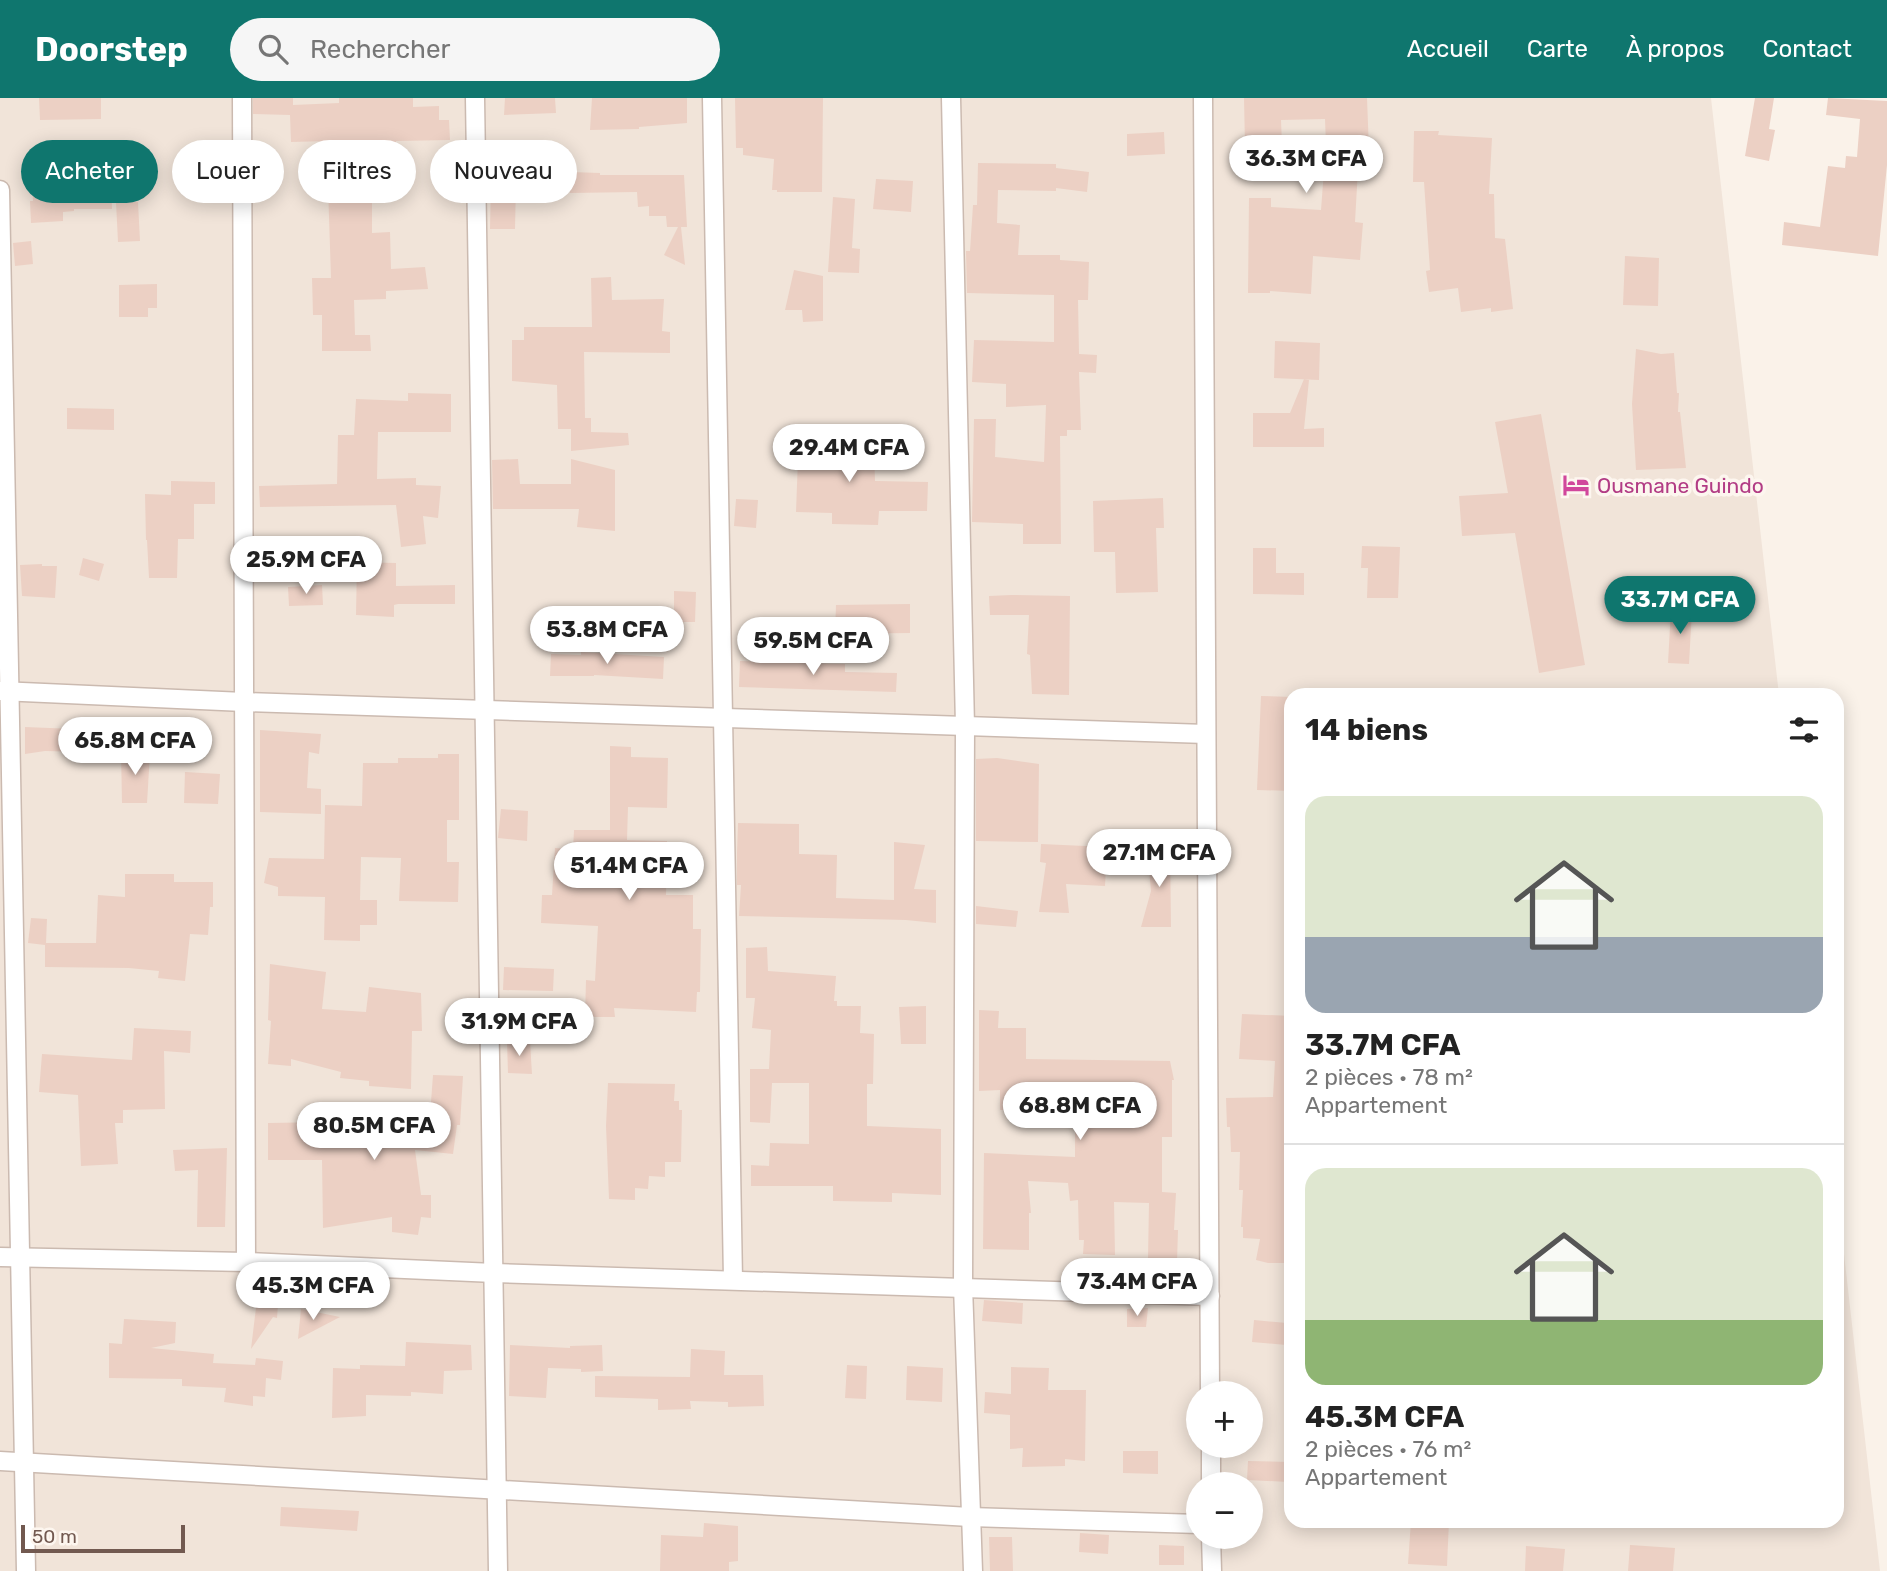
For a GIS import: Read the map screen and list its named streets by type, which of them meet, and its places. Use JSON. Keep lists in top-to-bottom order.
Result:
{
  "places": {
    "hotel": ["Ousmane Guindo"]
  },
  "scale_bar": "50 m",
  "page": {
    "header": "Doorstep",
    "search": "Rechercher",
    "nav": [
      "Accueil",
      "Carte",
      "À propos",
      "Contact"
    ],
    "price": [
      "36.3M CFA",
      "29.4M CFA",
      "25.9M CFA",
      "33.7M CFA",
      "53.8M CFA",
      "59.5M CFA",
      "65.8M CFA",
      "27.1M CFA",
      "51.4M CFA",
      "31.9M CFA",
      "68.8M CFA",
      "80.5M CFA",
      "73.4M CFA",
      "45.3M CFA"
    ],
    "chip": [
      "Acheter",
      "Louer",
      "Filtres",
      "Nouveau"
    ],
    "heading": "14 biens",
    "list": [
      {
        "name": "33.7M CFA",
        "note": "2 pièces · 78 m² · Appartement"
      },
      {
        "name": "45.3M CFA",
        "note": "2 pièces · 76 m² · Appartement"
      }
    ],
    "map_buttons": ["+", "−"],
    "scale": "50 m"
  }
}
